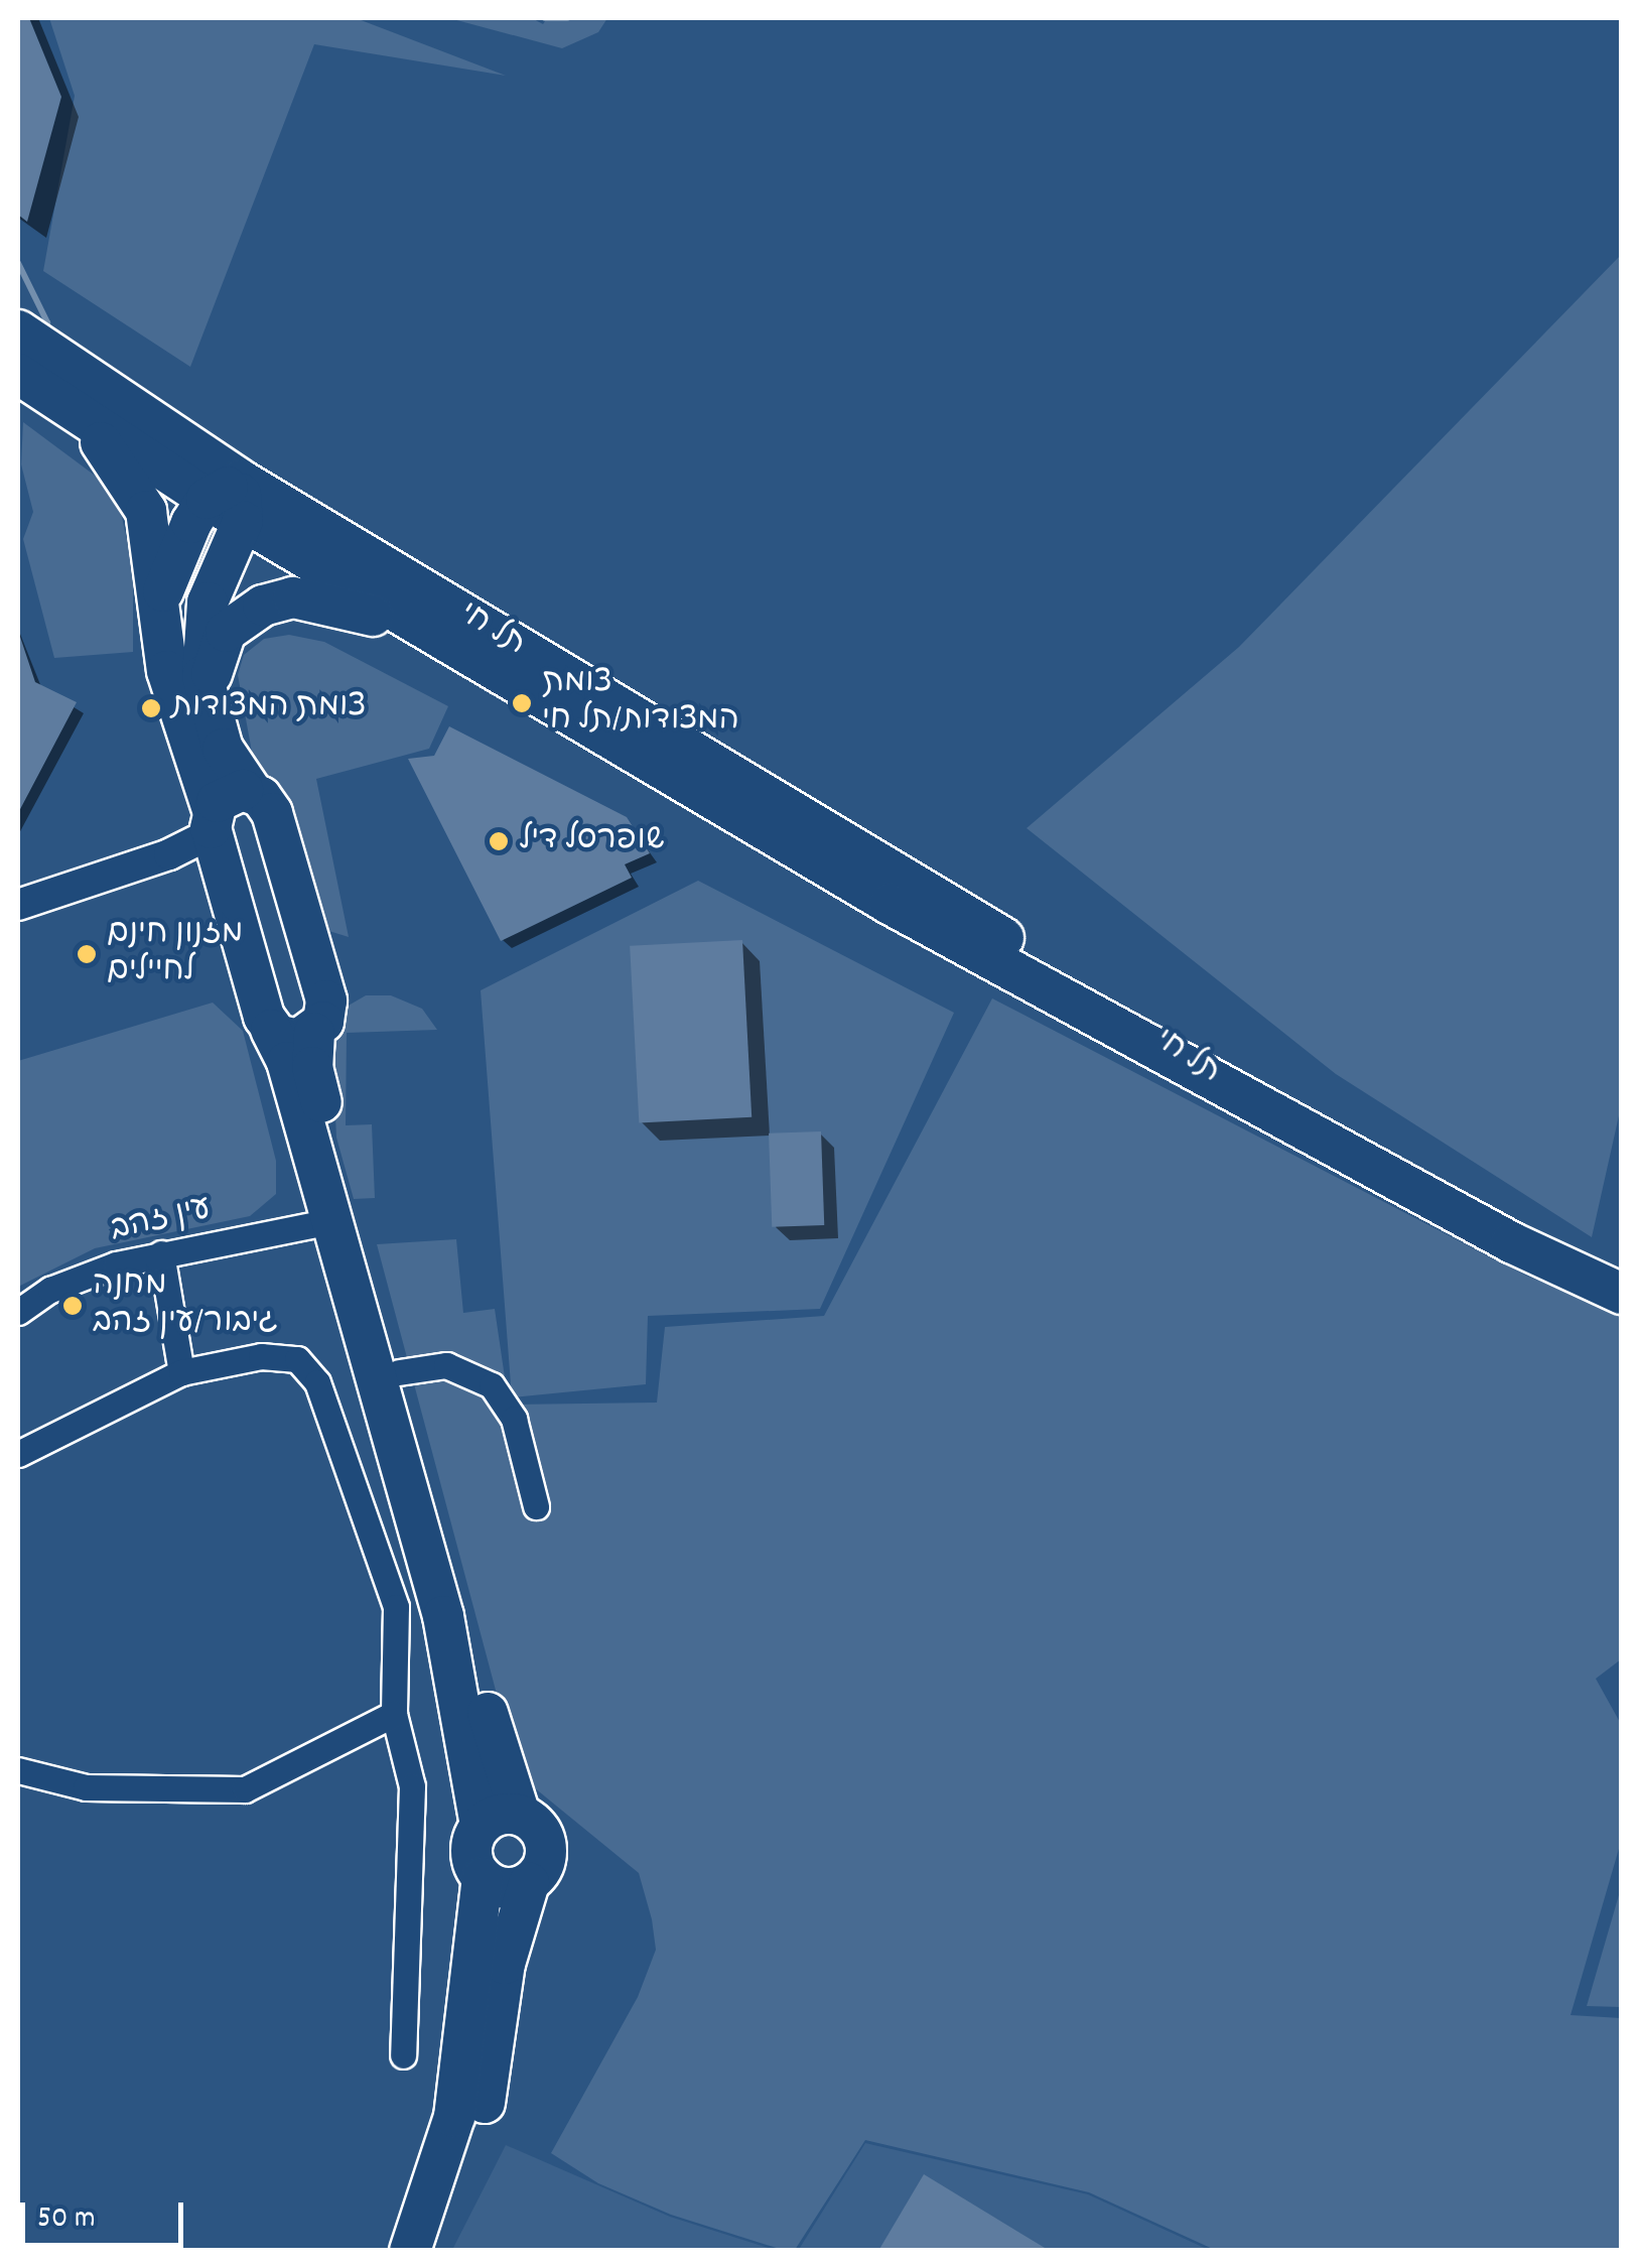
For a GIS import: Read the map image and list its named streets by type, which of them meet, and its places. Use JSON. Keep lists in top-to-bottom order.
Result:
{
  "streets": {
    "highway": ["תל חי"],
    "street": ["עין זהב"]
  },
  "places": [
    "צומת המצודות/תל חי",
    "צומת המצודות",
    "שופרסל דיל",
    "מזנון חינם לחיילים",
    "מחנה גיבור/עין זהב"
  ],
  "scale_bar": "50 m"
}
